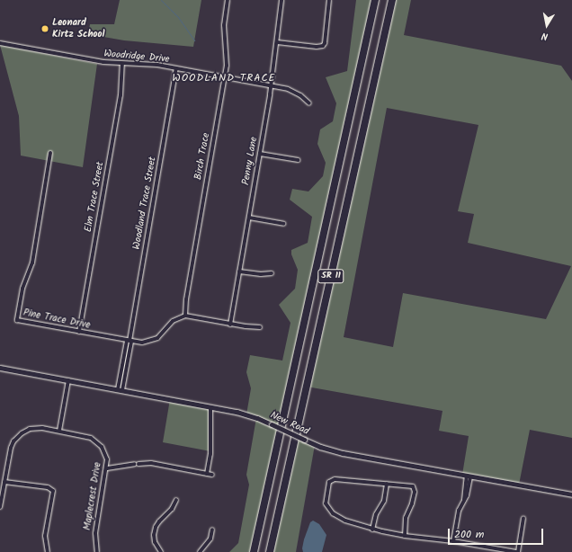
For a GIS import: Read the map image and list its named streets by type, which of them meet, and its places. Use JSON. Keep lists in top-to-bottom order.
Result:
{
  "streets": {
    "highway": ["SR 11"],
    "street": [
      "Woodridge Drive",
      "Birch Trace",
      "Penny Lane",
      "Elm Trace Street",
      "Woodland Trace Street",
      "Pine Trace Drive",
      "New Road",
      "Maplecrest Drive"
    ]
  },
  "crossings": [
    ["Woodridge Drive", "Birch Trace"],
    ["Woodridge Drive", "Penny Lane"],
    ["Woodridge Drive", "Elm Trace Street"],
    ["Woodridge Drive", "Woodland Trace Street"],
    ["Birch Trace", "Pine Trace Drive"],
    ["Elm Trace Street", "Pine Trace Drive"],
    ["Woodland Trace Street", "Pine Trace Drive"],
    ["Woodland Trace Street", "New Road"]
  ],
  "districts": ["WOODLAND TRACE"],
  "places": ["Leonard Kirtz School"],
  "scale_bar": "200 m",
  "north": "bottom"
}
